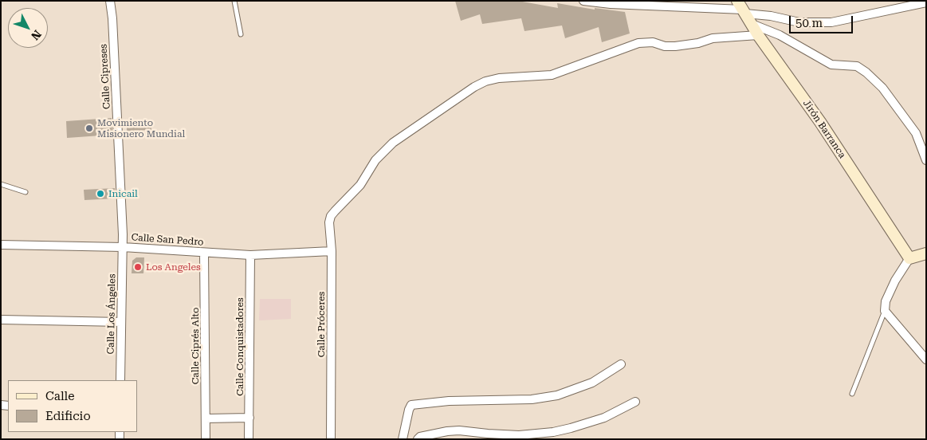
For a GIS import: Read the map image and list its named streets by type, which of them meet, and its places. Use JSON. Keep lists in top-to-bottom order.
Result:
{
  "streets": {
    "street": [
      "Calle Cipreses",
      "Jirón Barranca",
      "Calle San Pedro",
      "Calle Los Ángeles",
      "Calle Próceres",
      "Calle Ciprés Alto",
      "Calle Conquistadores"
    ]
  },
  "crossings": [
    ["Calle Cipreses", "Calle San Pedro"],
    ["Calle Cipreses", "Calle Los Ángeles"],
    ["Jirón Barranca", "Calle Próceres"],
    ["Calle San Pedro", "Calle Los Ángeles"],
    ["Calle San Pedro", "Calle Próceres"],
    ["Calle San Pedro", "Calle Ciprés Alto"],
    ["Calle San Pedro", "Calle Conquistadores"]
  ],
  "places": ["Movimiento Misionero Mundial", "Inicail", "Los Angeles"],
  "legend": ["Calle", "Edificio"],
  "scale_bar": "50 m",
  "north": "bottom right"
}
